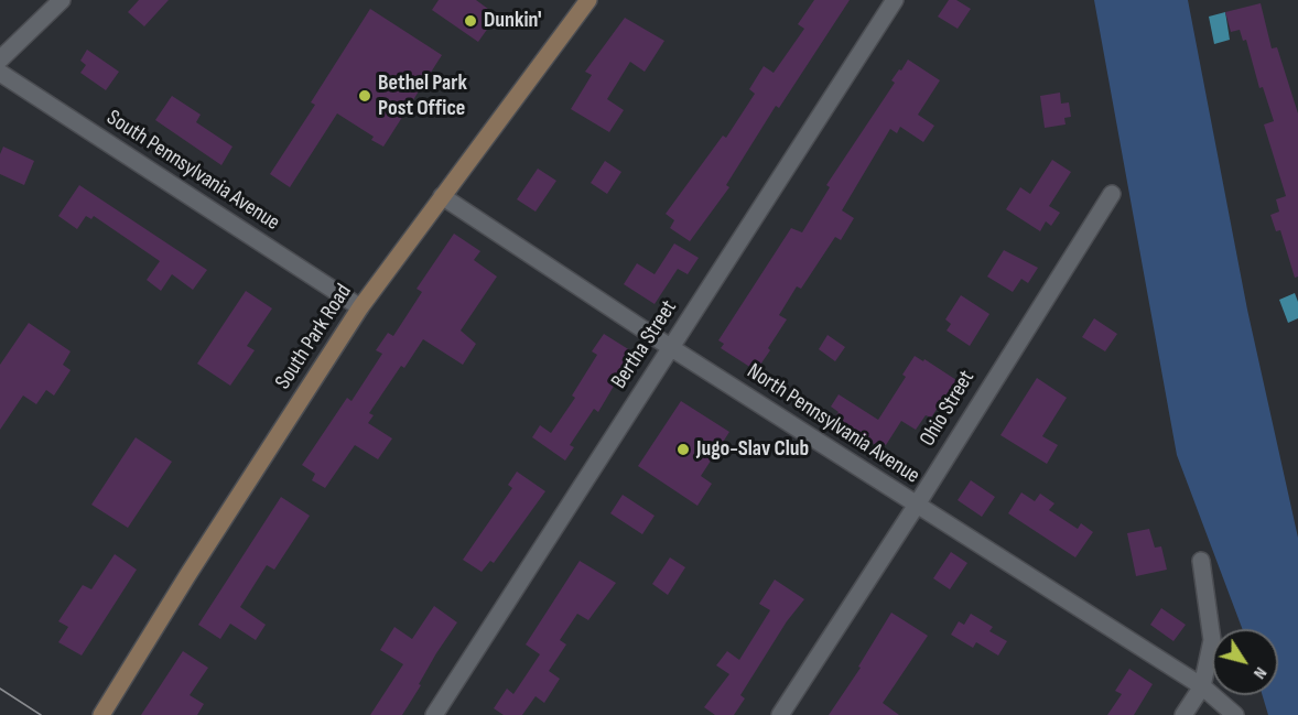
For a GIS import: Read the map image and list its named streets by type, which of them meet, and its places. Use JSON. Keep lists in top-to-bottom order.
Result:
{
  "streets": {
    "main road": ["South Park Road"],
    "street": [
      "South Pennsylvania Avenue",
      "Bertha Street",
      "Ohio Street",
      "North Pennsylvania Avenue"
    ]
  },
  "crossings": [
    ["South Pennsylvania Avenue", "South Park Road"],
    ["South Park Road", "North Pennsylvania Avenue"],
    ["Bertha Street", "North Pennsylvania Avenue"],
    ["Ohio Street", "North Pennsylvania Avenue"]
  ],
  "places": ["Dunkin'", "Bethel Park Post Office", "Jugo-Slav Club"],
  "north": "bottom right"
}
